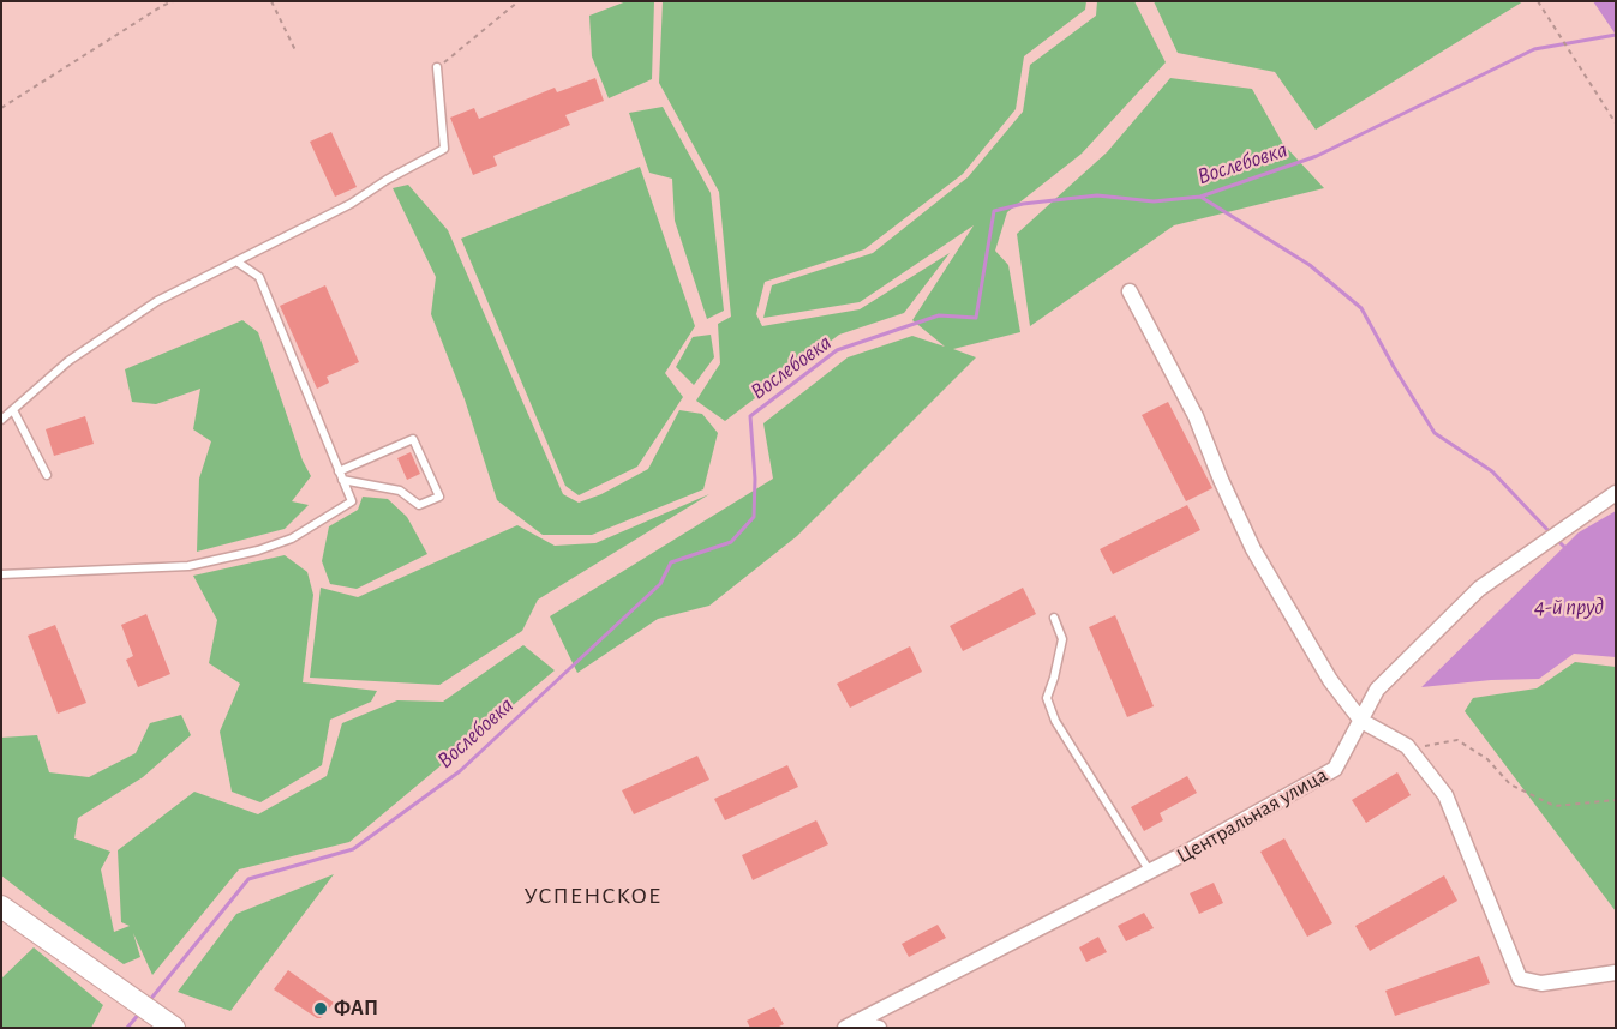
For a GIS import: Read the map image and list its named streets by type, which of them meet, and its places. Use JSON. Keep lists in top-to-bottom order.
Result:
{
  "streets": {
    "street": ["Центральная улица"]
  },
  "districts": ["УСПЕНСКОЕ"],
  "water": ["Вослебовка", "4-й пруд"],
  "places": ["ФАП"]
}
